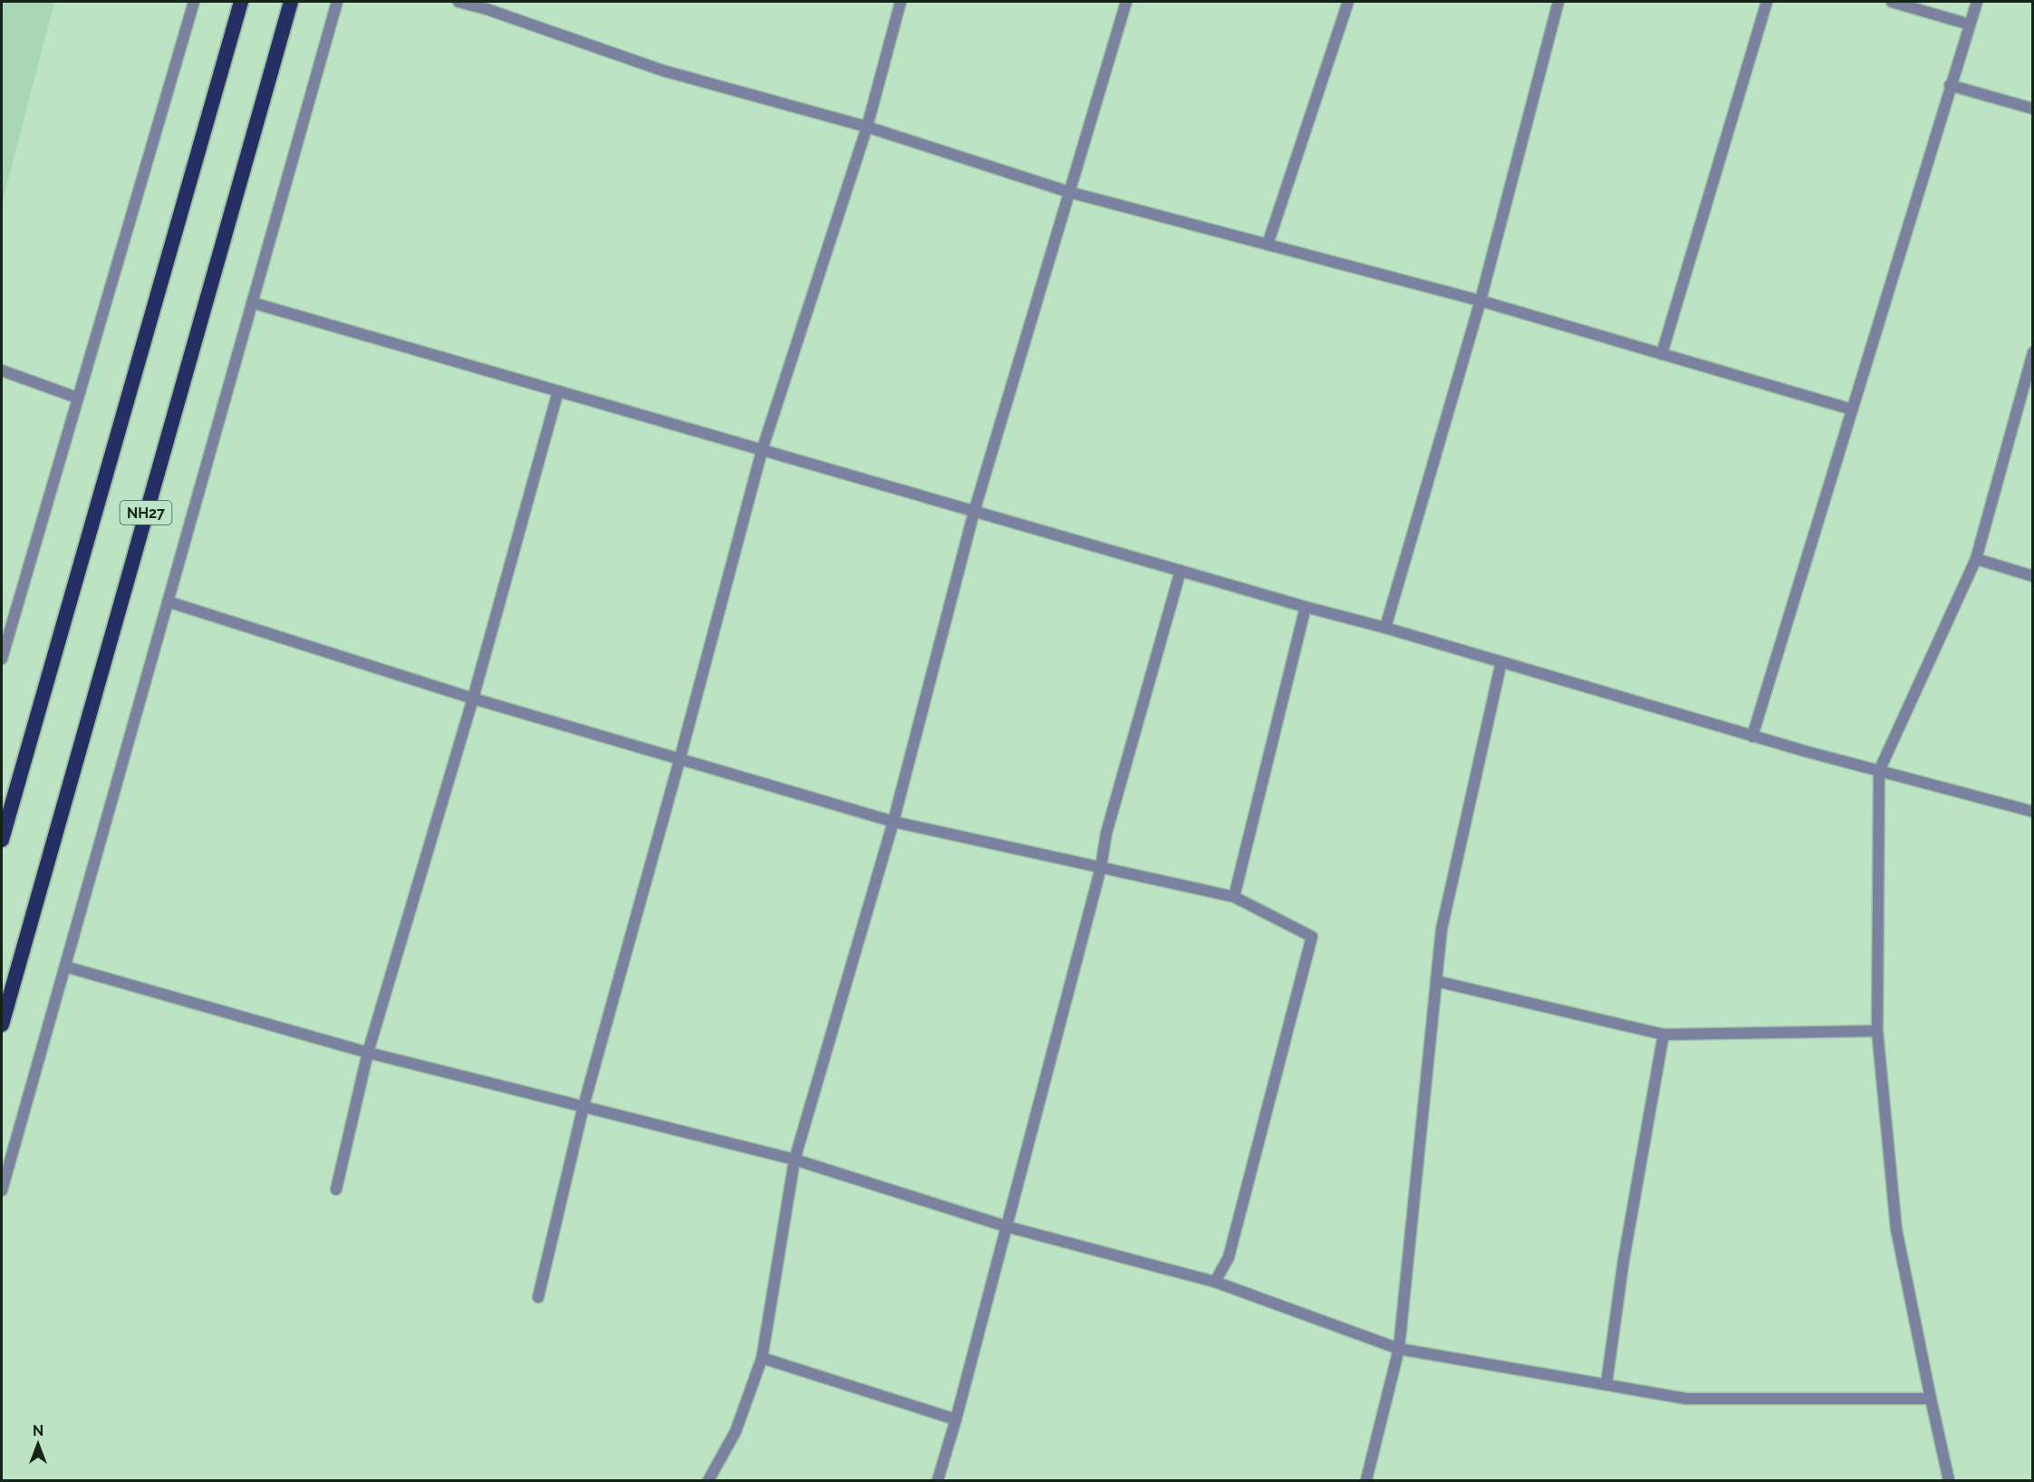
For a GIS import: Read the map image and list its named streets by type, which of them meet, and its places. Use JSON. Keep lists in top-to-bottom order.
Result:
{
  "streets": {
    "highway": ["NH27"]
  },
  "north": "top"
}
